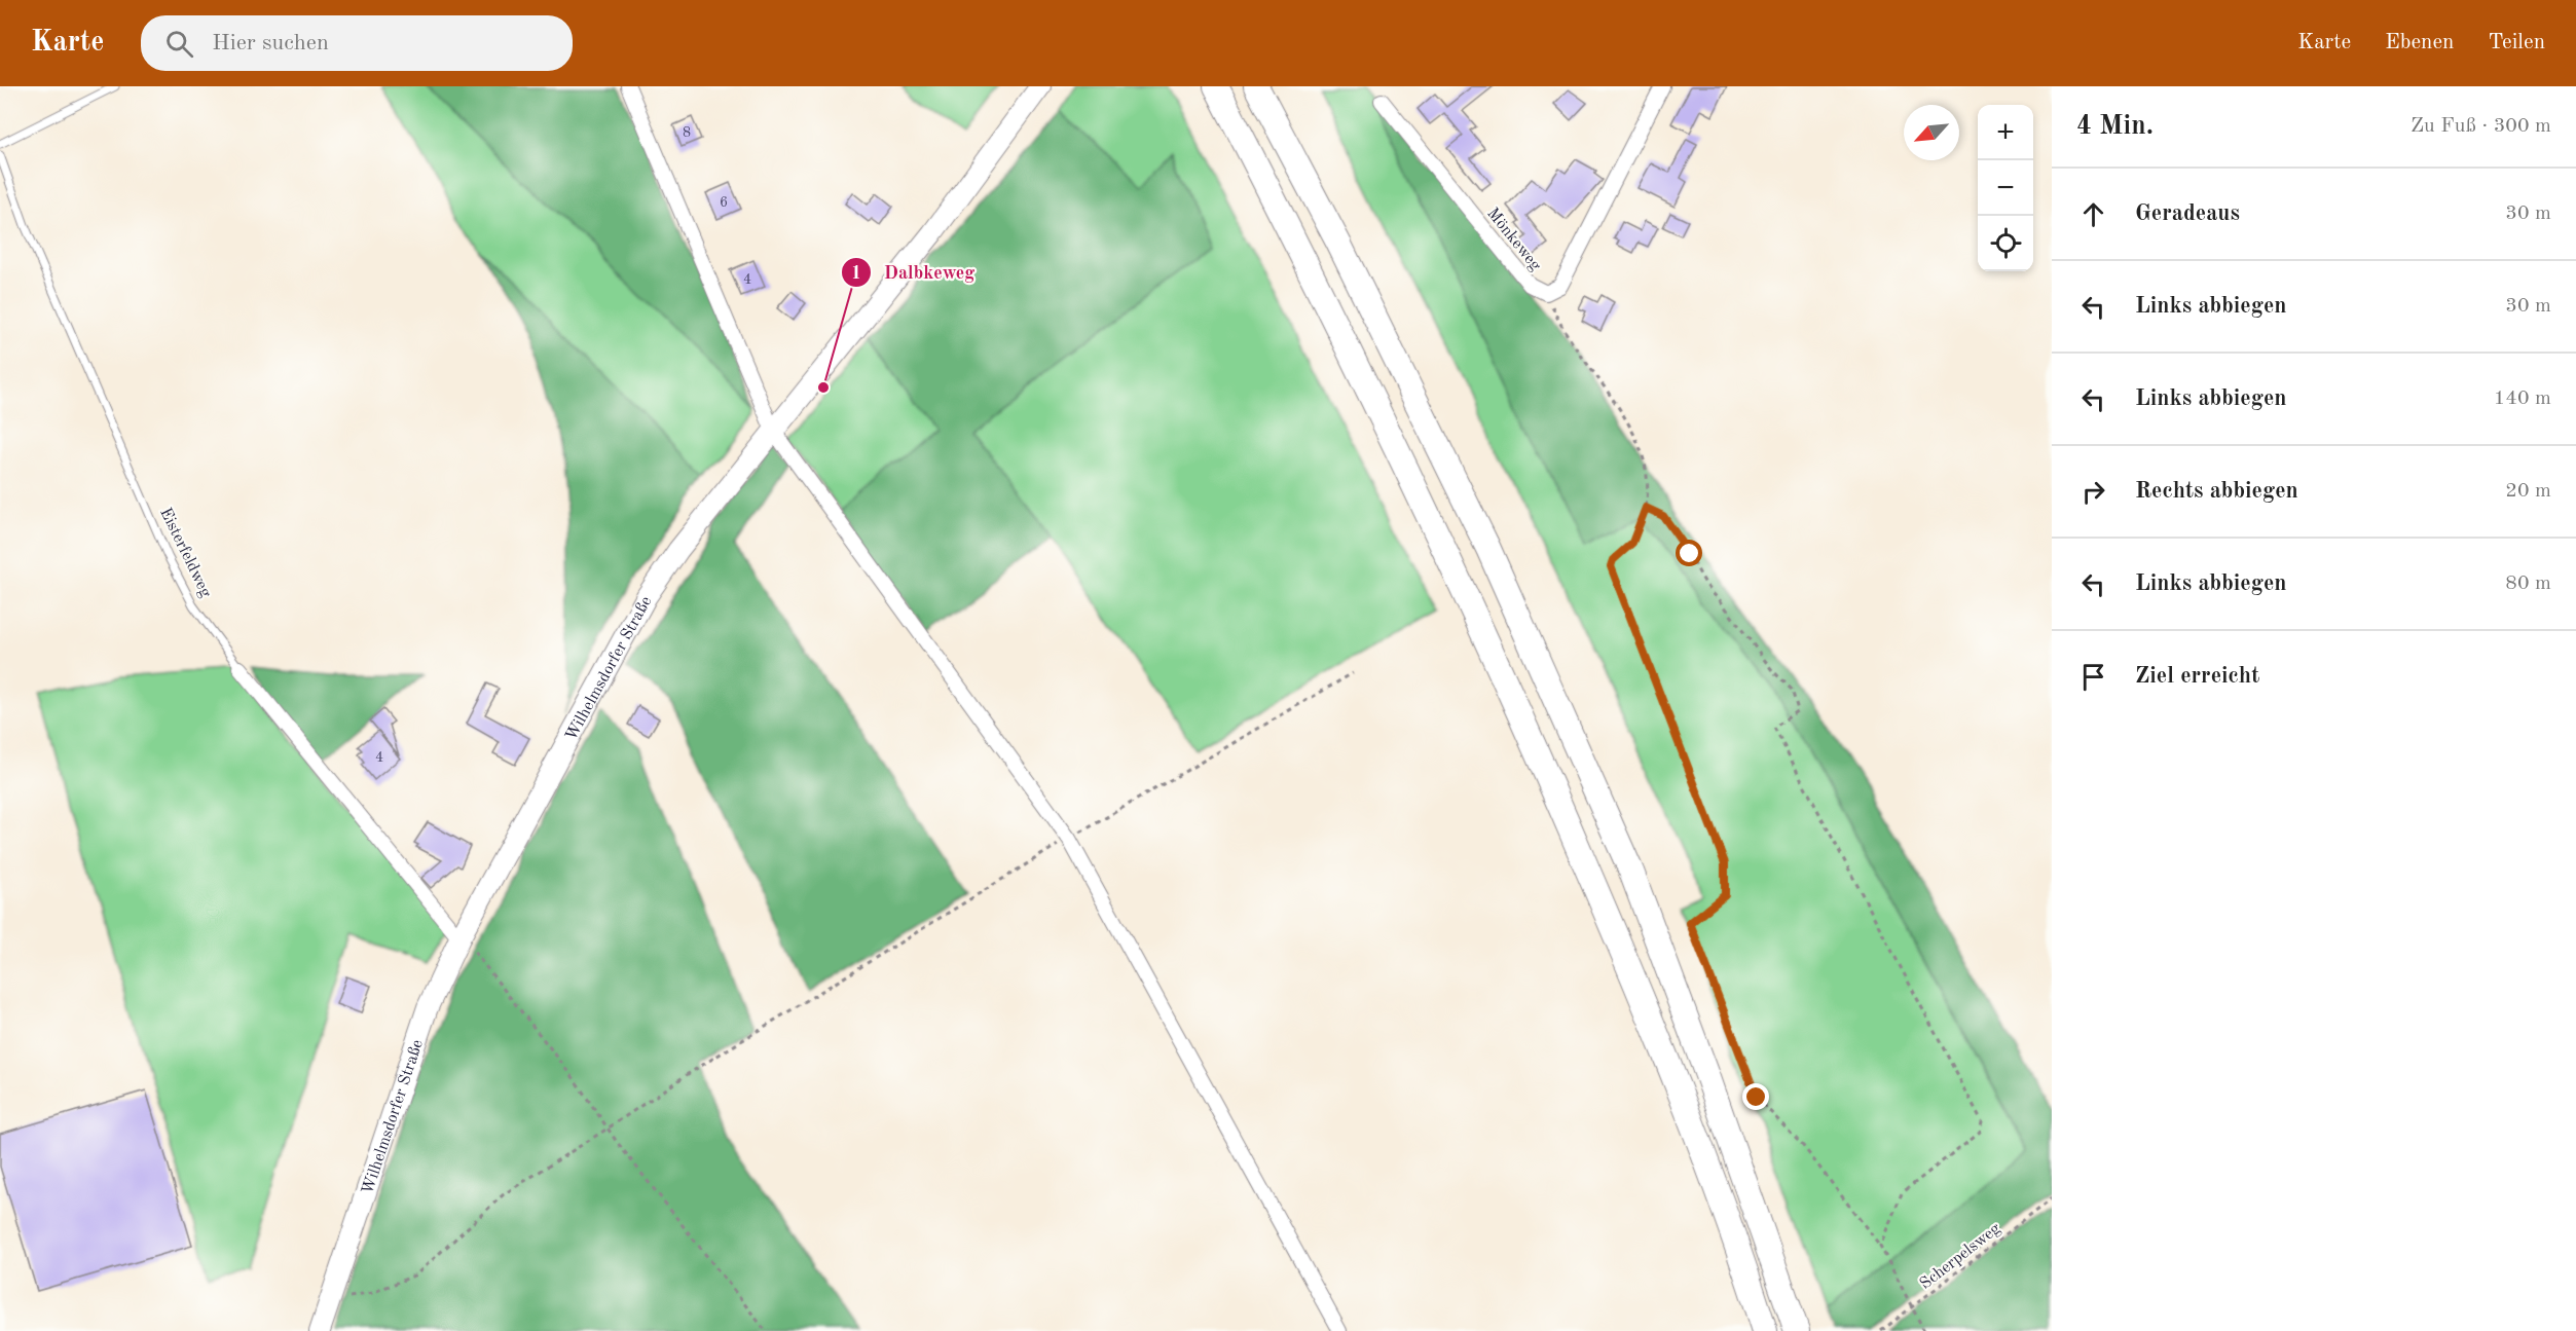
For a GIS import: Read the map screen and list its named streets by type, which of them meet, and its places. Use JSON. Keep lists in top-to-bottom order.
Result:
{
  "streets": {
    "street": ["Mönkeweg", "Eisterfeldweg", "Wilhelmsdorfer Straße"],
    "path": ["Scherpelsweg"]
  },
  "crossings": [
    ["Eisterfeldweg", "Wilhelmsdorfer Straße"]
  ],
  "places": ["Dalbkeweg"],
  "house_numbers": [
    "8",
    "6",
    "4",
    "4"
  ],
  "north": "bottom left",
  "page": {
    "header": "Karte",
    "search": "Hier suchen",
    "nav": ["Karte", "Ebenen", "Teilen"],
    "heading": ["4 Min.", "Zu Fuß · 300 m"],
    "map_buttons": ["+", "−"],
    "list": [
      ["Geradeaus", "30 m"],
      ["Links abbiegen", "30 m"],
      ["Links abbiegen", "140 m"],
      ["Rechts abbiegen", "20 m"],
      ["Links abbiegen", "80 m"],
      "Ziel erreicht"
    ]
  }
}
